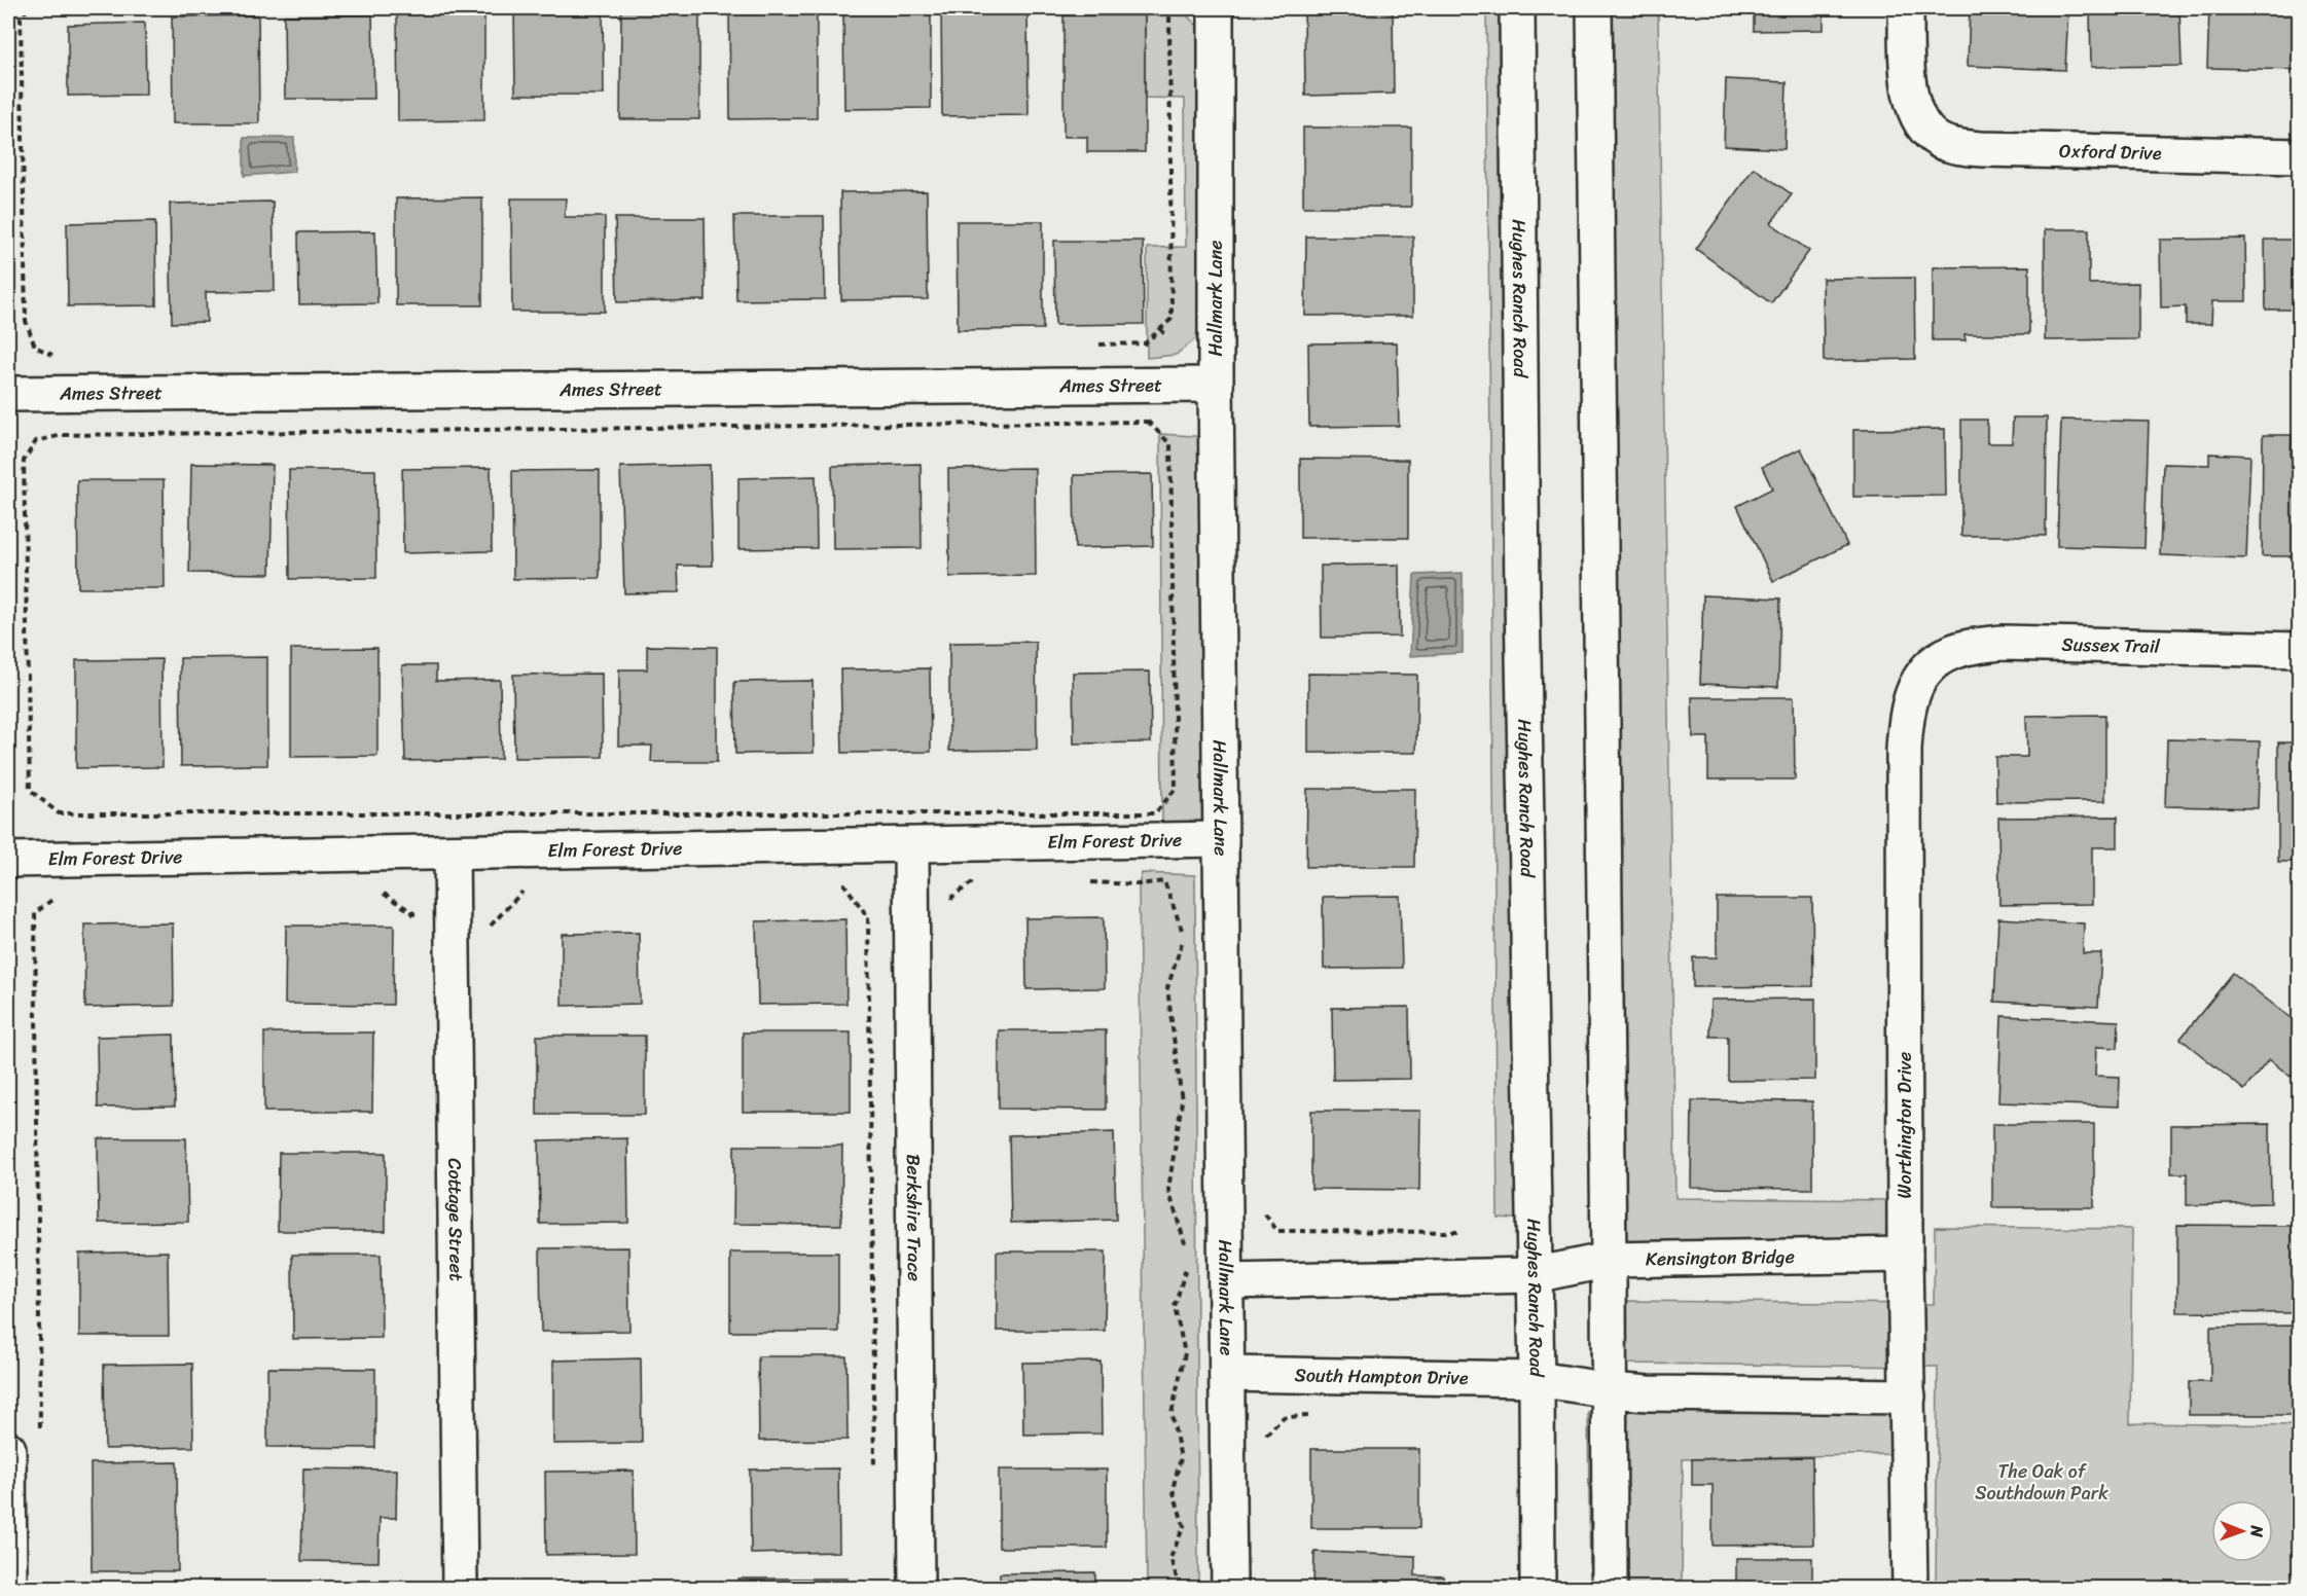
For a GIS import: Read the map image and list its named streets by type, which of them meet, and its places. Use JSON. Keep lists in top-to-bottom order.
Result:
{
  "streets": {
    "street": [
      "Oxford Drive",
      "Hallmark Lane",
      "Hughes Ranch Road",
      "Ames Street",
      "Sussex Trail",
      "Elm Forest Drive",
      "Worthington Drive",
      "Berkshire Trace",
      "Cottage Street",
      "Kensington Bridge",
      "South Hampton Drive"
    ]
  },
  "crossings": [
    ["Hallmark Lane", "Ames Street"],
    ["Hallmark Lane", "Elm Forest Drive"],
    ["Hallmark Lane", "South Hampton Drive"],
    ["Hughes Ranch Road", "Kensington Bridge"],
    ["Hughes Ranch Road", "South Hampton Drive"],
    ["Sussex Trail", "Worthington Drive"],
    ["Elm Forest Drive", "Berkshire Trace"],
    ["Elm Forest Drive", "Cottage Street"],
    ["Worthington Drive", "Kensington Bridge"]
  ],
  "parks": ["The Oak of Southdown Park"],
  "north": "right"
}
